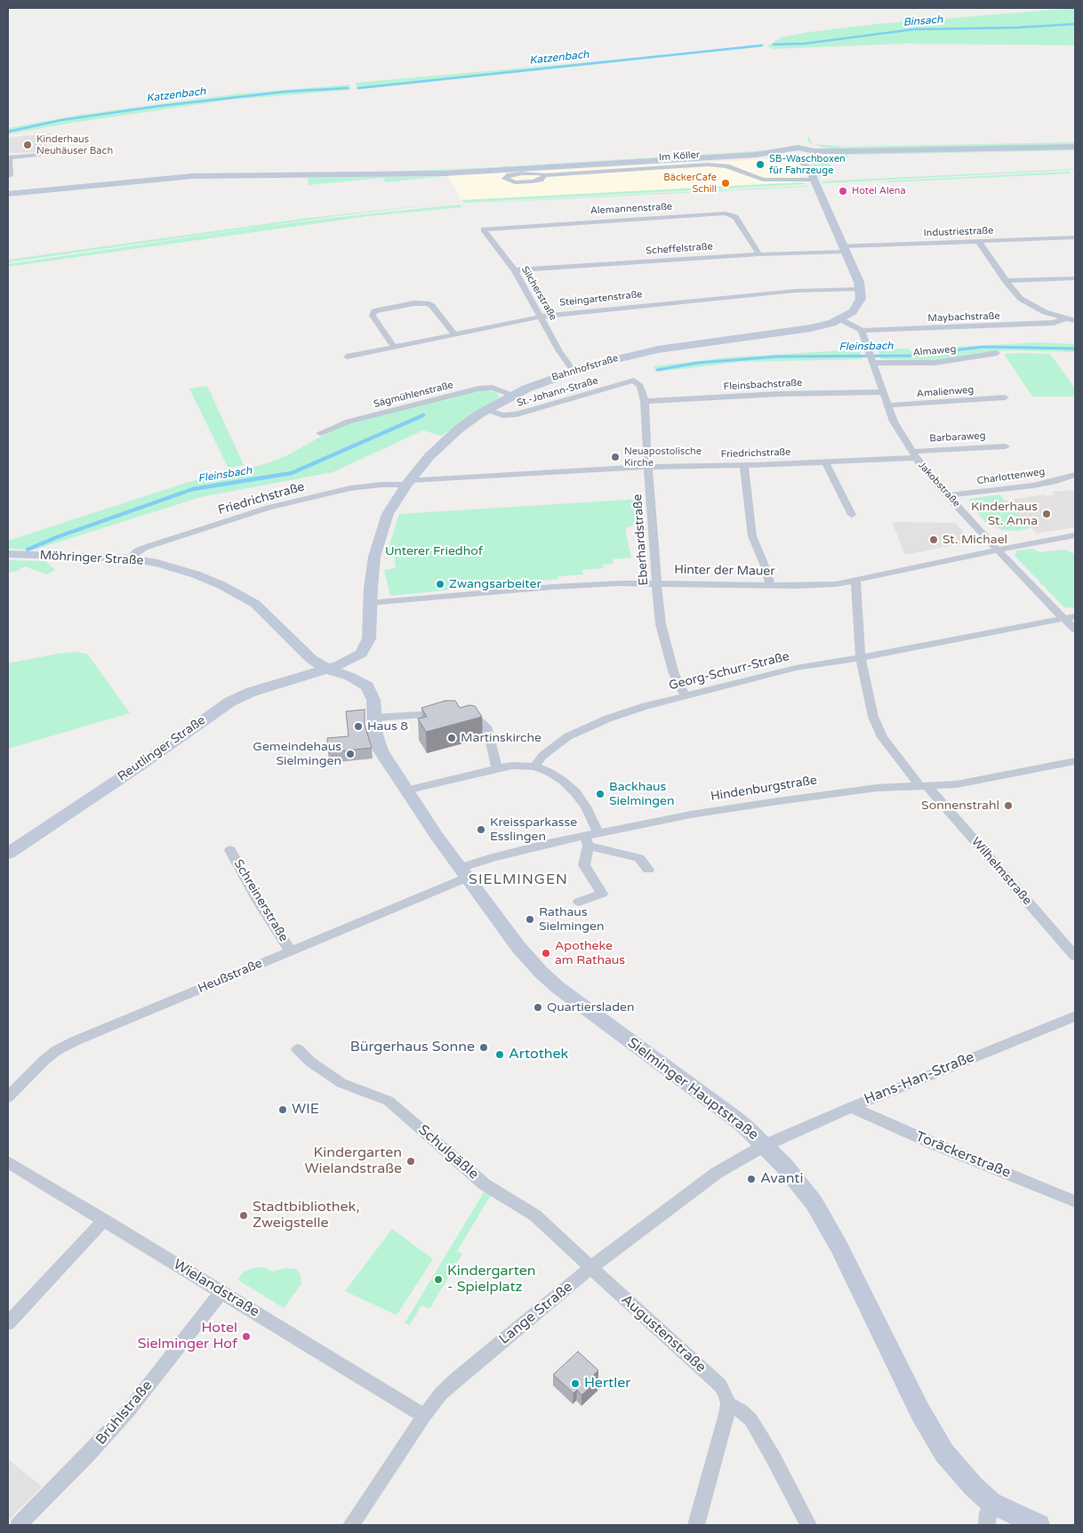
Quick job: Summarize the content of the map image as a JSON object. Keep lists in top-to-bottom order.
{
  "streets": {
    "main road": [
      "Bahnhofstraße",
      "Möhringer Straße",
      "Reutlinger Straße",
      "Sielminger Hauptstraße"
    ],
    "street": [
      "Im Köller",
      "Alemannenstraße",
      "Industriestraße",
      "Scheffelstraße",
      "Silcherstraße",
      "Steingartenstraße",
      "Maybachstraße",
      "Almaweg",
      "Fleinsbachstraße",
      "St.-Johann-Straße",
      "Amalienweg",
      "Sägmühlenstraße",
      "Barbaraweg",
      "Friedrichstraße",
      "Charlottenweg",
      "Jakobstraße",
      "Eberhardstraße",
      "Hinter der Mauer",
      "Georg-Schurr-Straße",
      "Hindenburgstraße",
      "Wilhelmstraße",
      "Schreinerstraße",
      "Heußstraße",
      "Hans-Han-Straße",
      "Schulgäßle",
      "Toräckerstraße",
      "Wielandstraße",
      "Lange Straße",
      "Augustenstraße",
      "Brühlstraße"
    ]
  },
  "crossings": [
    ["Alemannenstraße", "Scheffelstraße"],
    ["Alemannenstraße", "Silcherstraße"],
    ["Industriestraße", "Scheffelstraße"],
    ["Scheffelstraße", "Silcherstraße"],
    ["Silcherstraße", "Steingartenstraße"],
    ["Silcherstraße", "Bahnhofstraße"],
    ["Steingartenstraße", "Bahnhofstraße"],
    ["Maybachstraße", "Jakobstraße"],
    ["Almaweg", "Jakobstraße"],
    ["Bahnhofstraße", "St.-Johann-Straße"],
    ["Bahnhofstraße", "Sägmühlenstraße"],
    ["Bahnhofstraße", "Friedrichstraße"],
    ["Bahnhofstraße", "Möhringer Straße"],
    ["Bahnhofstraße", "Hinter der Mauer"],
    ["Bahnhofstraße", "Reutlinger Straße"],
    ["Fleinsbachstraße", "Jakobstraße"],
    ["Fleinsbachstraße", "Eberhardstraße"],
    ["St.-Johann-Straße", "Eberhardstraße"],
    ["Amalienweg", "Jakobstraße"],
    ["Barbaraweg", "Friedrichstraße"],
    ["Barbaraweg", "Jakobstraße"],
    ["Friedrichstraße", "Jakobstraße"],
    ["Friedrichstraße", "Eberhardstraße"],
    ["Friedrichstraße", "Möhringer Straße"],
    ["Charlottenweg", "Jakobstraße"],
    ["Jakobstraße", "Hinter der Mauer"],
    ["Jakobstraße", "Georg-Schurr-Straße"],
    ["Eberhardstraße", "Hinter der Mauer"],
    ["Eberhardstraße", "Georg-Schurr-Straße"],
    ["Möhringer Straße", "Reutlinger Straße"],
    ["Möhringer Straße", "Sielminger Hauptstraße"],
    ["Hinter der Mauer", "Wilhelmstraße"],
    ["Georg-Schurr-Straße", "Wilhelmstraße"],
    ["Hindenburgstraße", "Wilhelmstraße"],
    ["Hindenburgstraße", "Heußstraße"],
    ["Hindenburgstraße", "Sielminger Hauptstraße"],
    ["Schreinerstraße", "Heußstraße"],
    ["Heußstraße", "Sielminger Hauptstraße"],
    ["Hans-Han-Straße", "Sielminger Hauptstraße"],
    ["Hans-Han-Straße", "Toräckerstraße"],
    ["Hans-Han-Straße", "Lange Straße"],
    ["Sielminger Hauptstraße", "Lange Straße"],
    ["Schulgäßle", "Lange Straße"],
    ["Schulgäßle", "Augustenstraße"],
    ["Wielandstraße", "Lange Straße"],
    ["Wielandstraße", "Brühlstraße"],
    ["Lange Straße", "Augustenstraße"]
  ],
  "districts": ["SIELMINGEN"],
  "water": ["Binsach", "Katzenbach", "Fleinsbach"],
  "parks": ["Unterer Friedhof"],
  "places": [
    "Kinderhaus Neuhäuser Bach",
    "SB-Waschboxen für Fahrzeuge",
    "BäckerCafe Schill",
    "Hotel Alena",
    "Neuapostolische Kirche",
    "Kinderhaus St. Anna",
    "St. Michael",
    "Zwangsarbeiter",
    "Haus 8",
    "Martinskirche",
    "Gemeindehaus Sielmingen",
    "Backhaus Sielmingen",
    "Sonnenstrahl",
    "Kreissparkasse Esslingen",
    "Rathaus Sielmingen",
    "Apotheke am Rathaus",
    "Quartiersladen",
    "Bürgerhaus Sonne",
    "Artothek",
    "WIE",
    "Kindergarten Wielandstraße",
    "Avanti",
    "Stadtbibliothek, Zweigstelle",
    "Kindergarten - Spielplatz",
    "Hotel Sielminger Hof",
    "Hertler"
  ]
}
